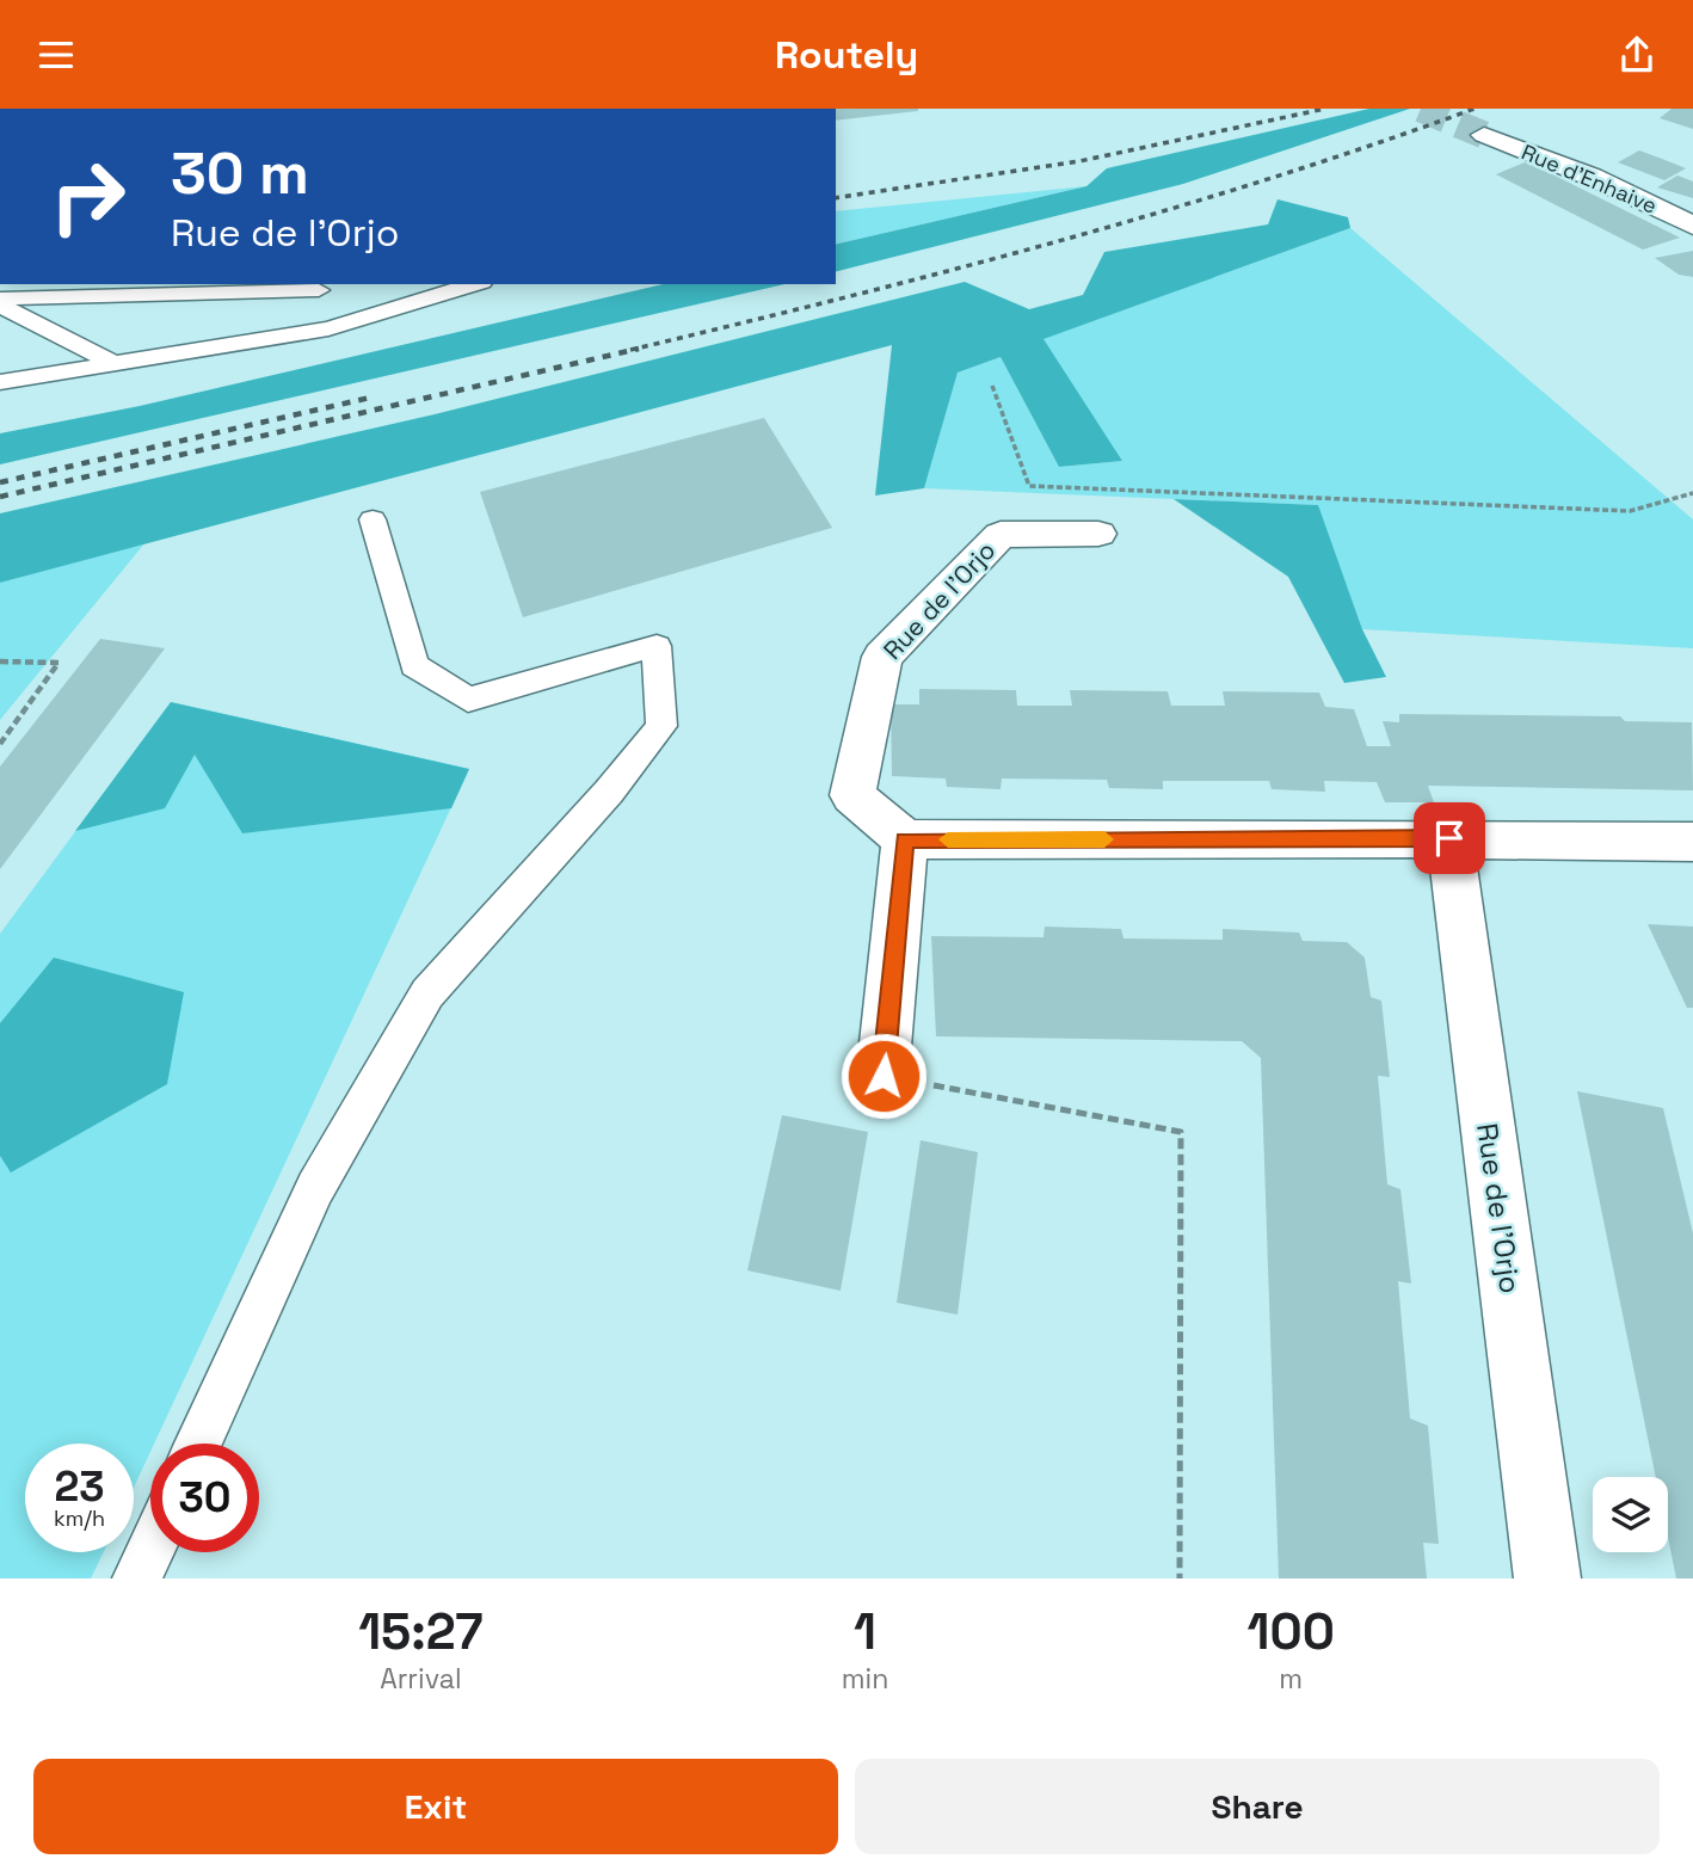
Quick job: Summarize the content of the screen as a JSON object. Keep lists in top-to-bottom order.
{
  "streets": {
    "street": ["Rue d'Enhaive", "Rue de l'Orjo"]
  },
  "page": {
    "header": "Routely",
    "turn": ["30 m", "Rue de l'Orjo"],
    "speed": "23 km/h",
    "limit": "30",
    "eta": [
      "15:27",
      "Arrival",
      "1",
      "min",
      "100",
      "m"
    ],
    "buttons": ["Exit", "Share"]
  }
}
